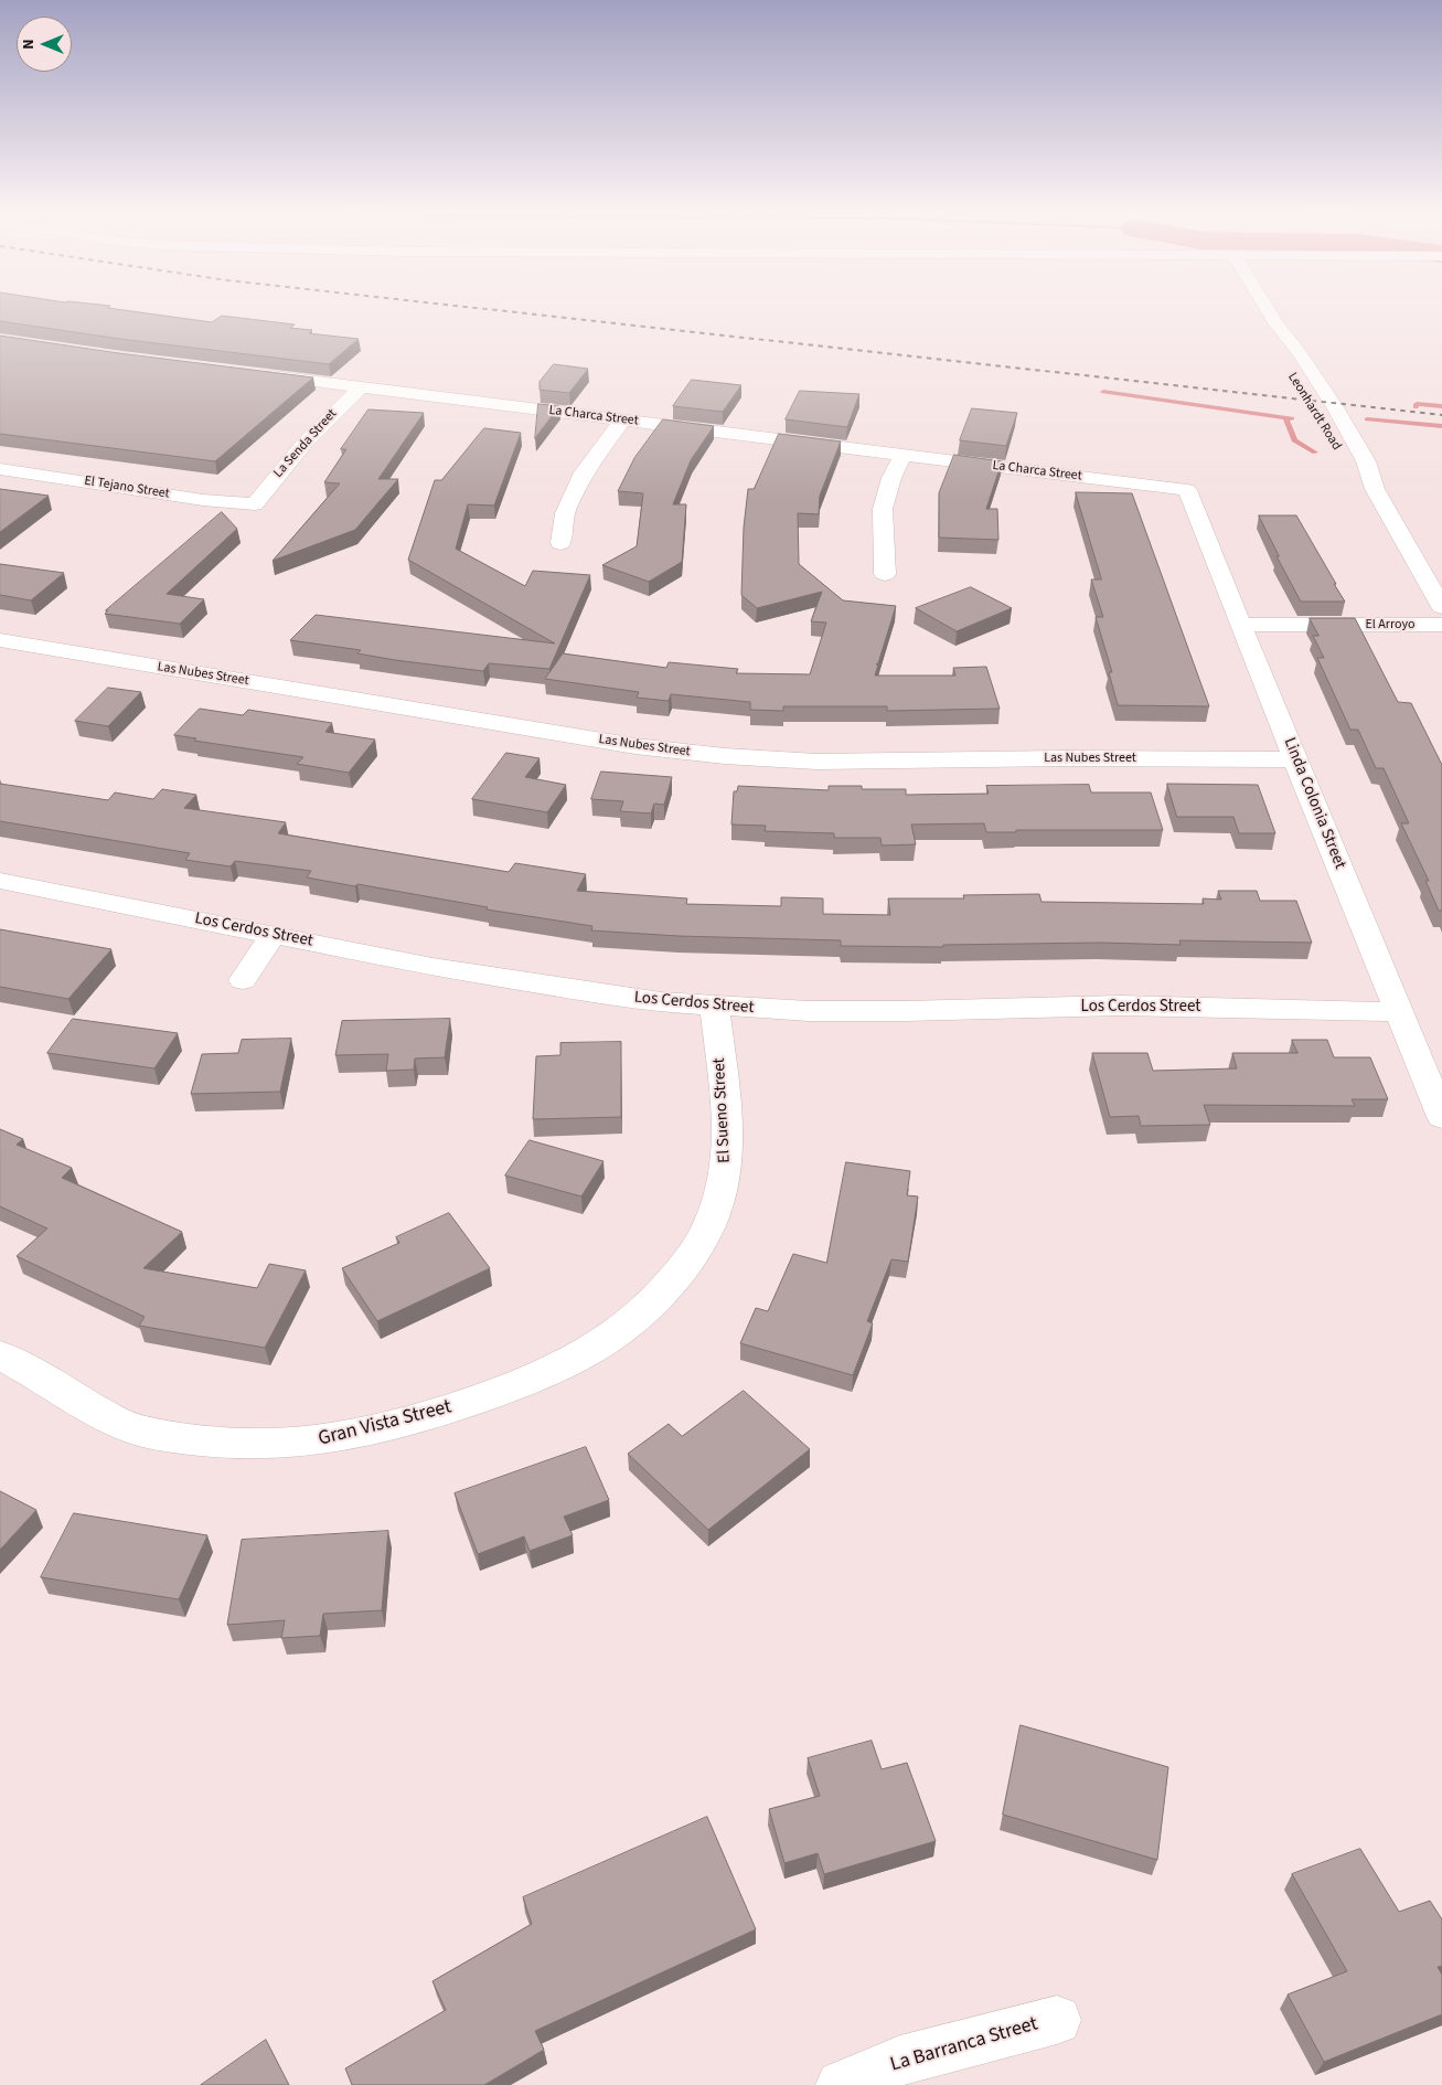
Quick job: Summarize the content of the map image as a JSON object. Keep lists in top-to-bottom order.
{
  "streets": {
    "street": [
      "Leonhardt Road",
      "La Charca Street",
      "La Senda Street",
      "El Tejano Street",
      "El Arroyo",
      "Las Nubes Street",
      "Linda Colonia Street",
      "Los Cerdos Street",
      "El Sueno Street",
      "Gran Vista Street",
      "La Barranca Street"
    ]
  },
  "crossings": [
    ["La Charca Street", "La Senda Street"],
    ["La Charca Street", "Linda Colonia Street"],
    ["La Senda Street", "El Tejano Street"],
    ["El Arroyo", "Linda Colonia Street"],
    ["Las Nubes Street", "Linda Colonia Street"],
    ["Linda Colonia Street", "Los Cerdos Street"],
    ["Los Cerdos Street", "El Sueno Street"],
    ["El Sueno Street", "Gran Vista Street"]
  ],
  "north": "left"
}
